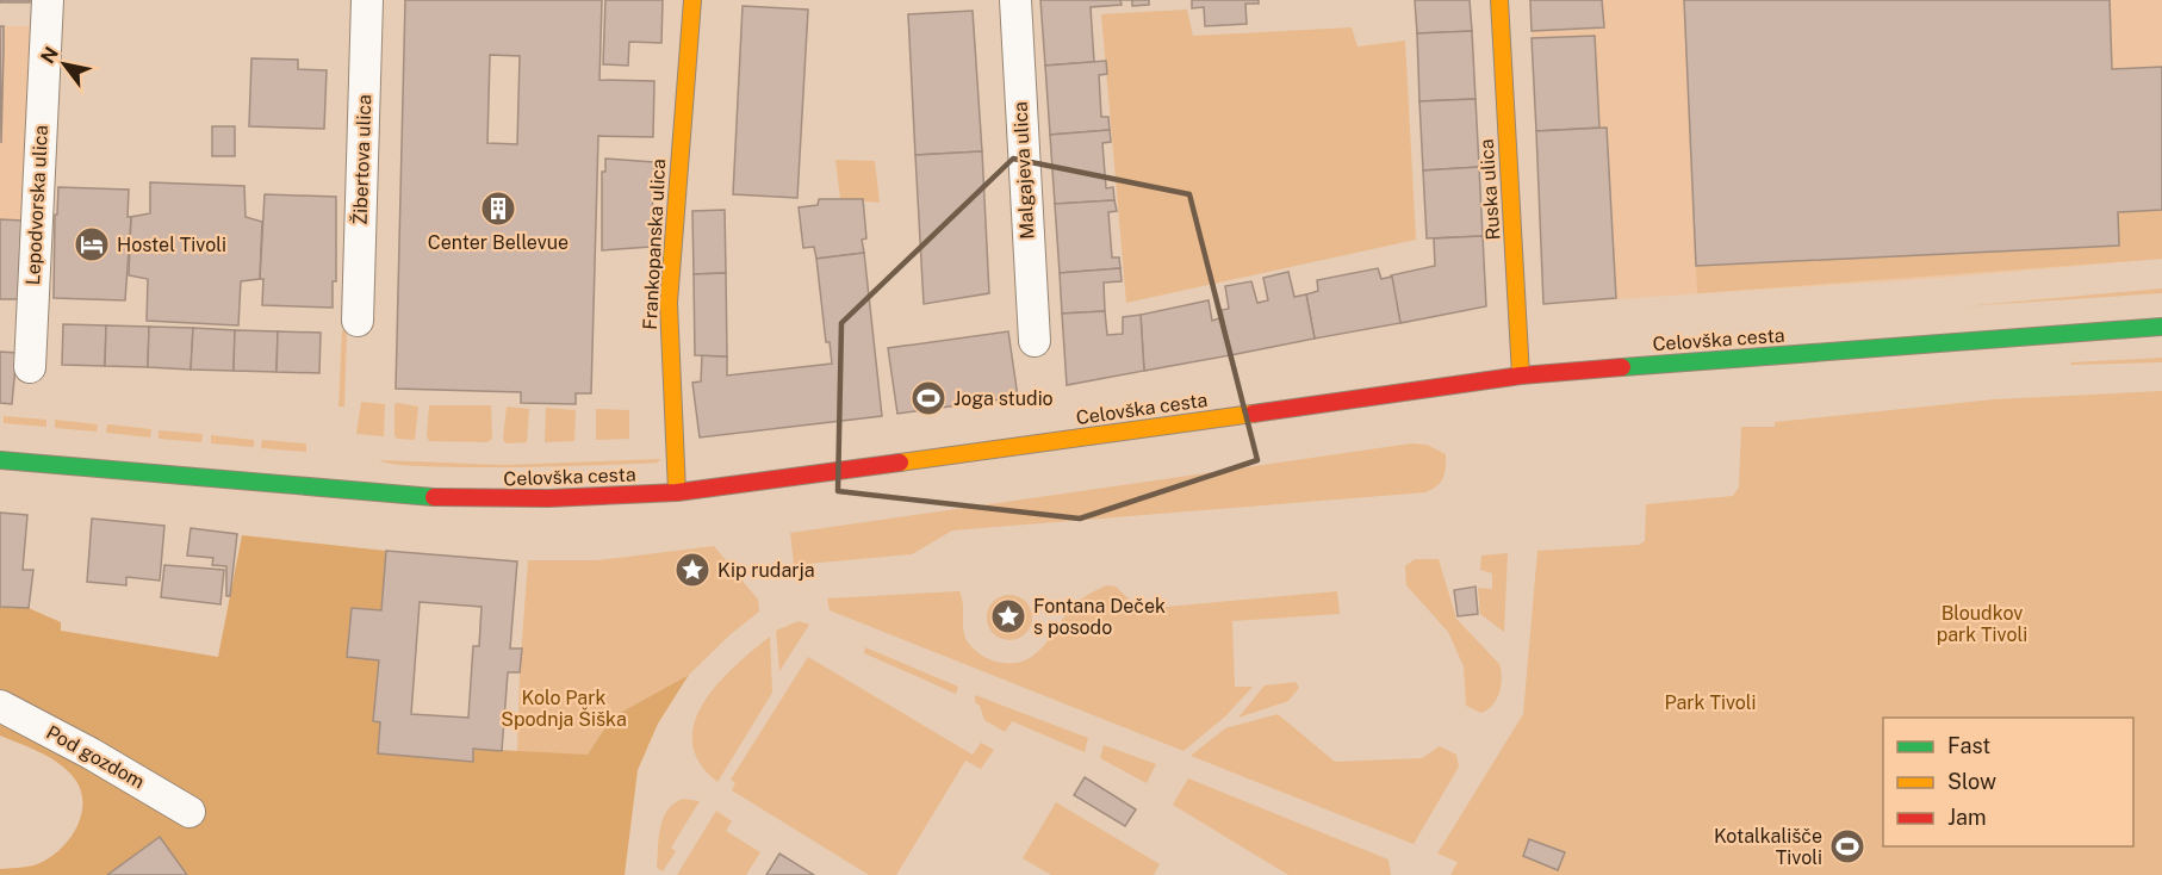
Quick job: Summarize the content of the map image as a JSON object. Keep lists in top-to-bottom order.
{
  "streets": {
    "main road": ["Ruska ulica", "Frankopanska ulica", "Celovška cesta"],
    "street": [
      "Žibertova ulica",
      "Malgajeva ulica",
      "Lepodvorska ulica",
      "Pod gozdom"
    ]
  },
  "crossings": [
    ["Ruska ulica", "Celovška cesta"],
    ["Frankopanska ulica", "Celovška cesta"]
  ],
  "parks": ["Bloudkov park Tivoli", "Kolo Park Spodnja Šiška", "Park Tivoli"],
  "places": {
    "building": ["Center Bellevue"],
    "hotel": ["Hostel Tivoli"],
    "sports": ["Joga studio", "Kotalkališče Tivoli"],
    "place": ["Kip rudarja", "Fontana Deček s posodo"]
  },
  "legend": ["Fast", "Slow", "Jam"],
  "north": "top left"
}
